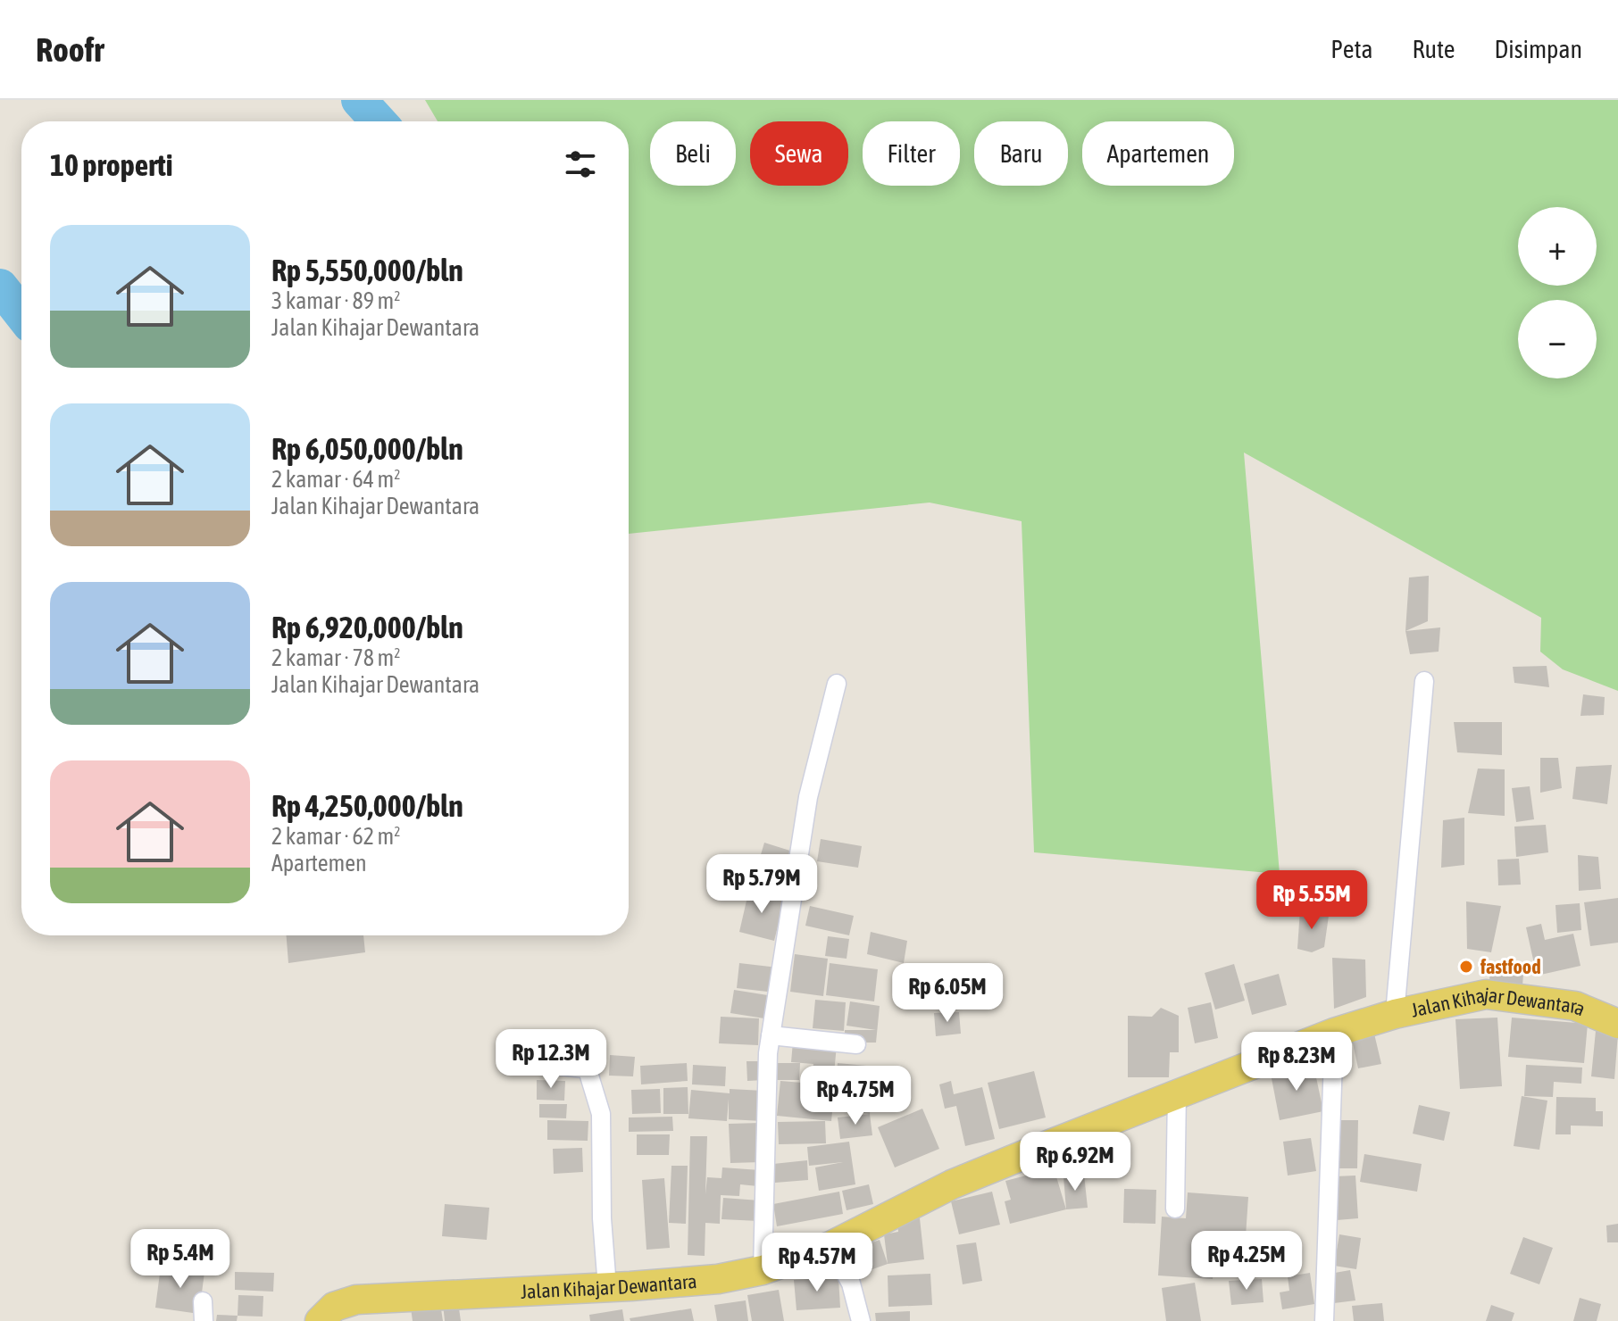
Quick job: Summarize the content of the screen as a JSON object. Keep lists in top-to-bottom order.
{
  "streets": {
    "main road": ["Jalan Kihajar Dewantara"]
  },
  "places": ["fastfood"],
  "page": {
    "header": "Roofr",
    "nav": ["Peta", "Rute", "Disimpan"],
    "chip": [
      "Beli",
      "Sewa",
      "Filter",
      "Baru",
      "Apartemen"
    ],
    "heading": "10 properti",
    "map_buttons": ["+", "−"],
    "list": [
      {
        "name": "Rp 5,550,000/bln",
        "note": "3 kamar · 89 m² · Jalan Kihajar Dewantara"
      },
      {
        "name": "Rp 6,050,000/bln",
        "note": "2 kamar · 64 m² · Jalan Kihajar Dewantara"
      },
      {
        "name": "Rp 6,920,000/bln",
        "note": "2 kamar · 78 m² · Jalan Kihajar Dewantara"
      },
      {
        "name": "Rp 4,250,000/bln",
        "note": "2 kamar · 62 m² · Apartemen"
      }
    ],
    "price": [
      "Rp 5.79M",
      "Rp 5.55M",
      "Rp 6.05M",
      "Rp 12.3M",
      "Rp 8.23M",
      "Rp 4.75M",
      "Rp 6.92M",
      "Rp 5.4M",
      "Rp 4.25M",
      "Rp 4.57M"
    ]
  }
}
